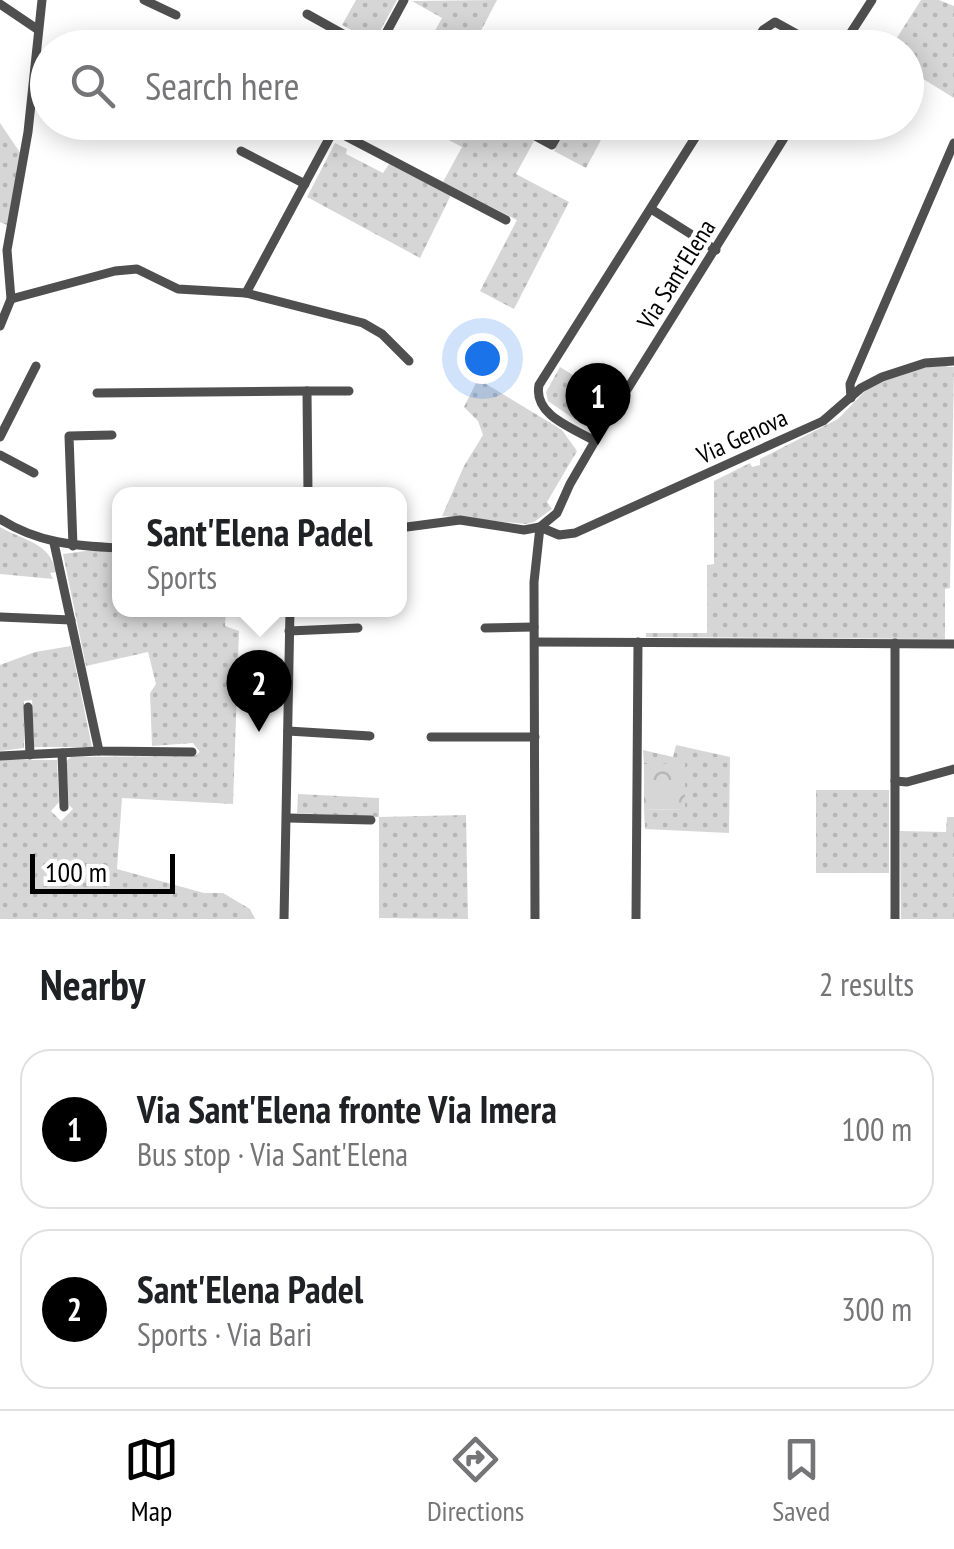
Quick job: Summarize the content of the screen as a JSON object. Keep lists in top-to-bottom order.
{
  "streets": {
    "street": ["Via Sant'Elena", "Via Genova"]
  },
  "crossings": [
    ["Via Sant'Elena", "Via Genova"]
  ],
  "scale_bar": "100 m",
  "page": {
    "search": "Search here",
    "pins": ["1", "2"],
    "popup": ["Sant'Elena Padel", "Sports"],
    "scale": "100 m",
    "heading": ["Nearby", "2 results"],
    "list": [
      {
        "mark": "1",
        "name": "Via Sant'Elena fronte Via Imera",
        "note": "Bus stop · Via Sant'Elena",
        "value": "100 m"
      },
      {
        "mark": "2",
        "name": "Sant'Elena Padel",
        "note": "Sports · Via Bari",
        "value": "300 m"
      }
    ],
    "nav": ["Map", "Directions", "Saved"]
  }
}
